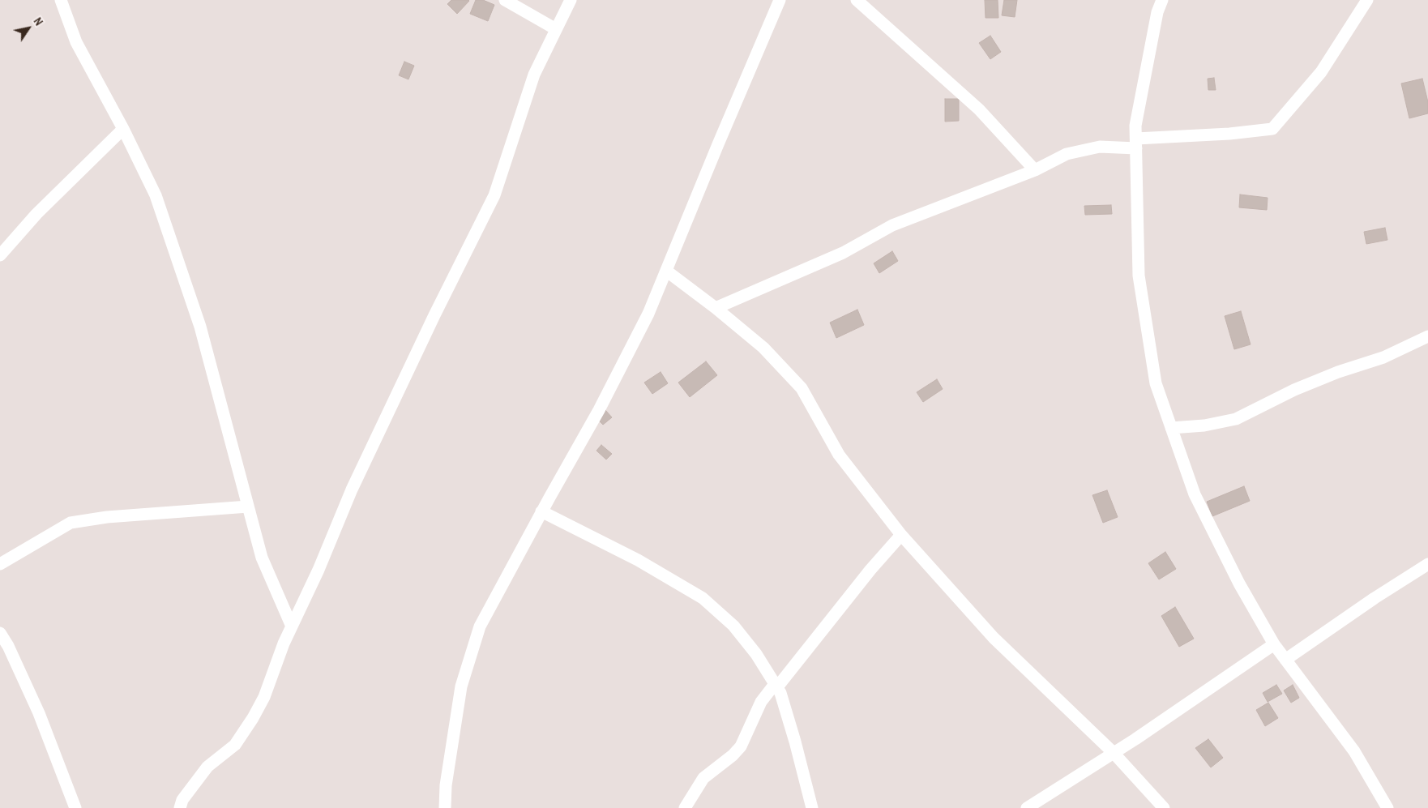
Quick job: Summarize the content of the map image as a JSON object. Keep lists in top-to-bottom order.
{
  "north": "top right"
}
